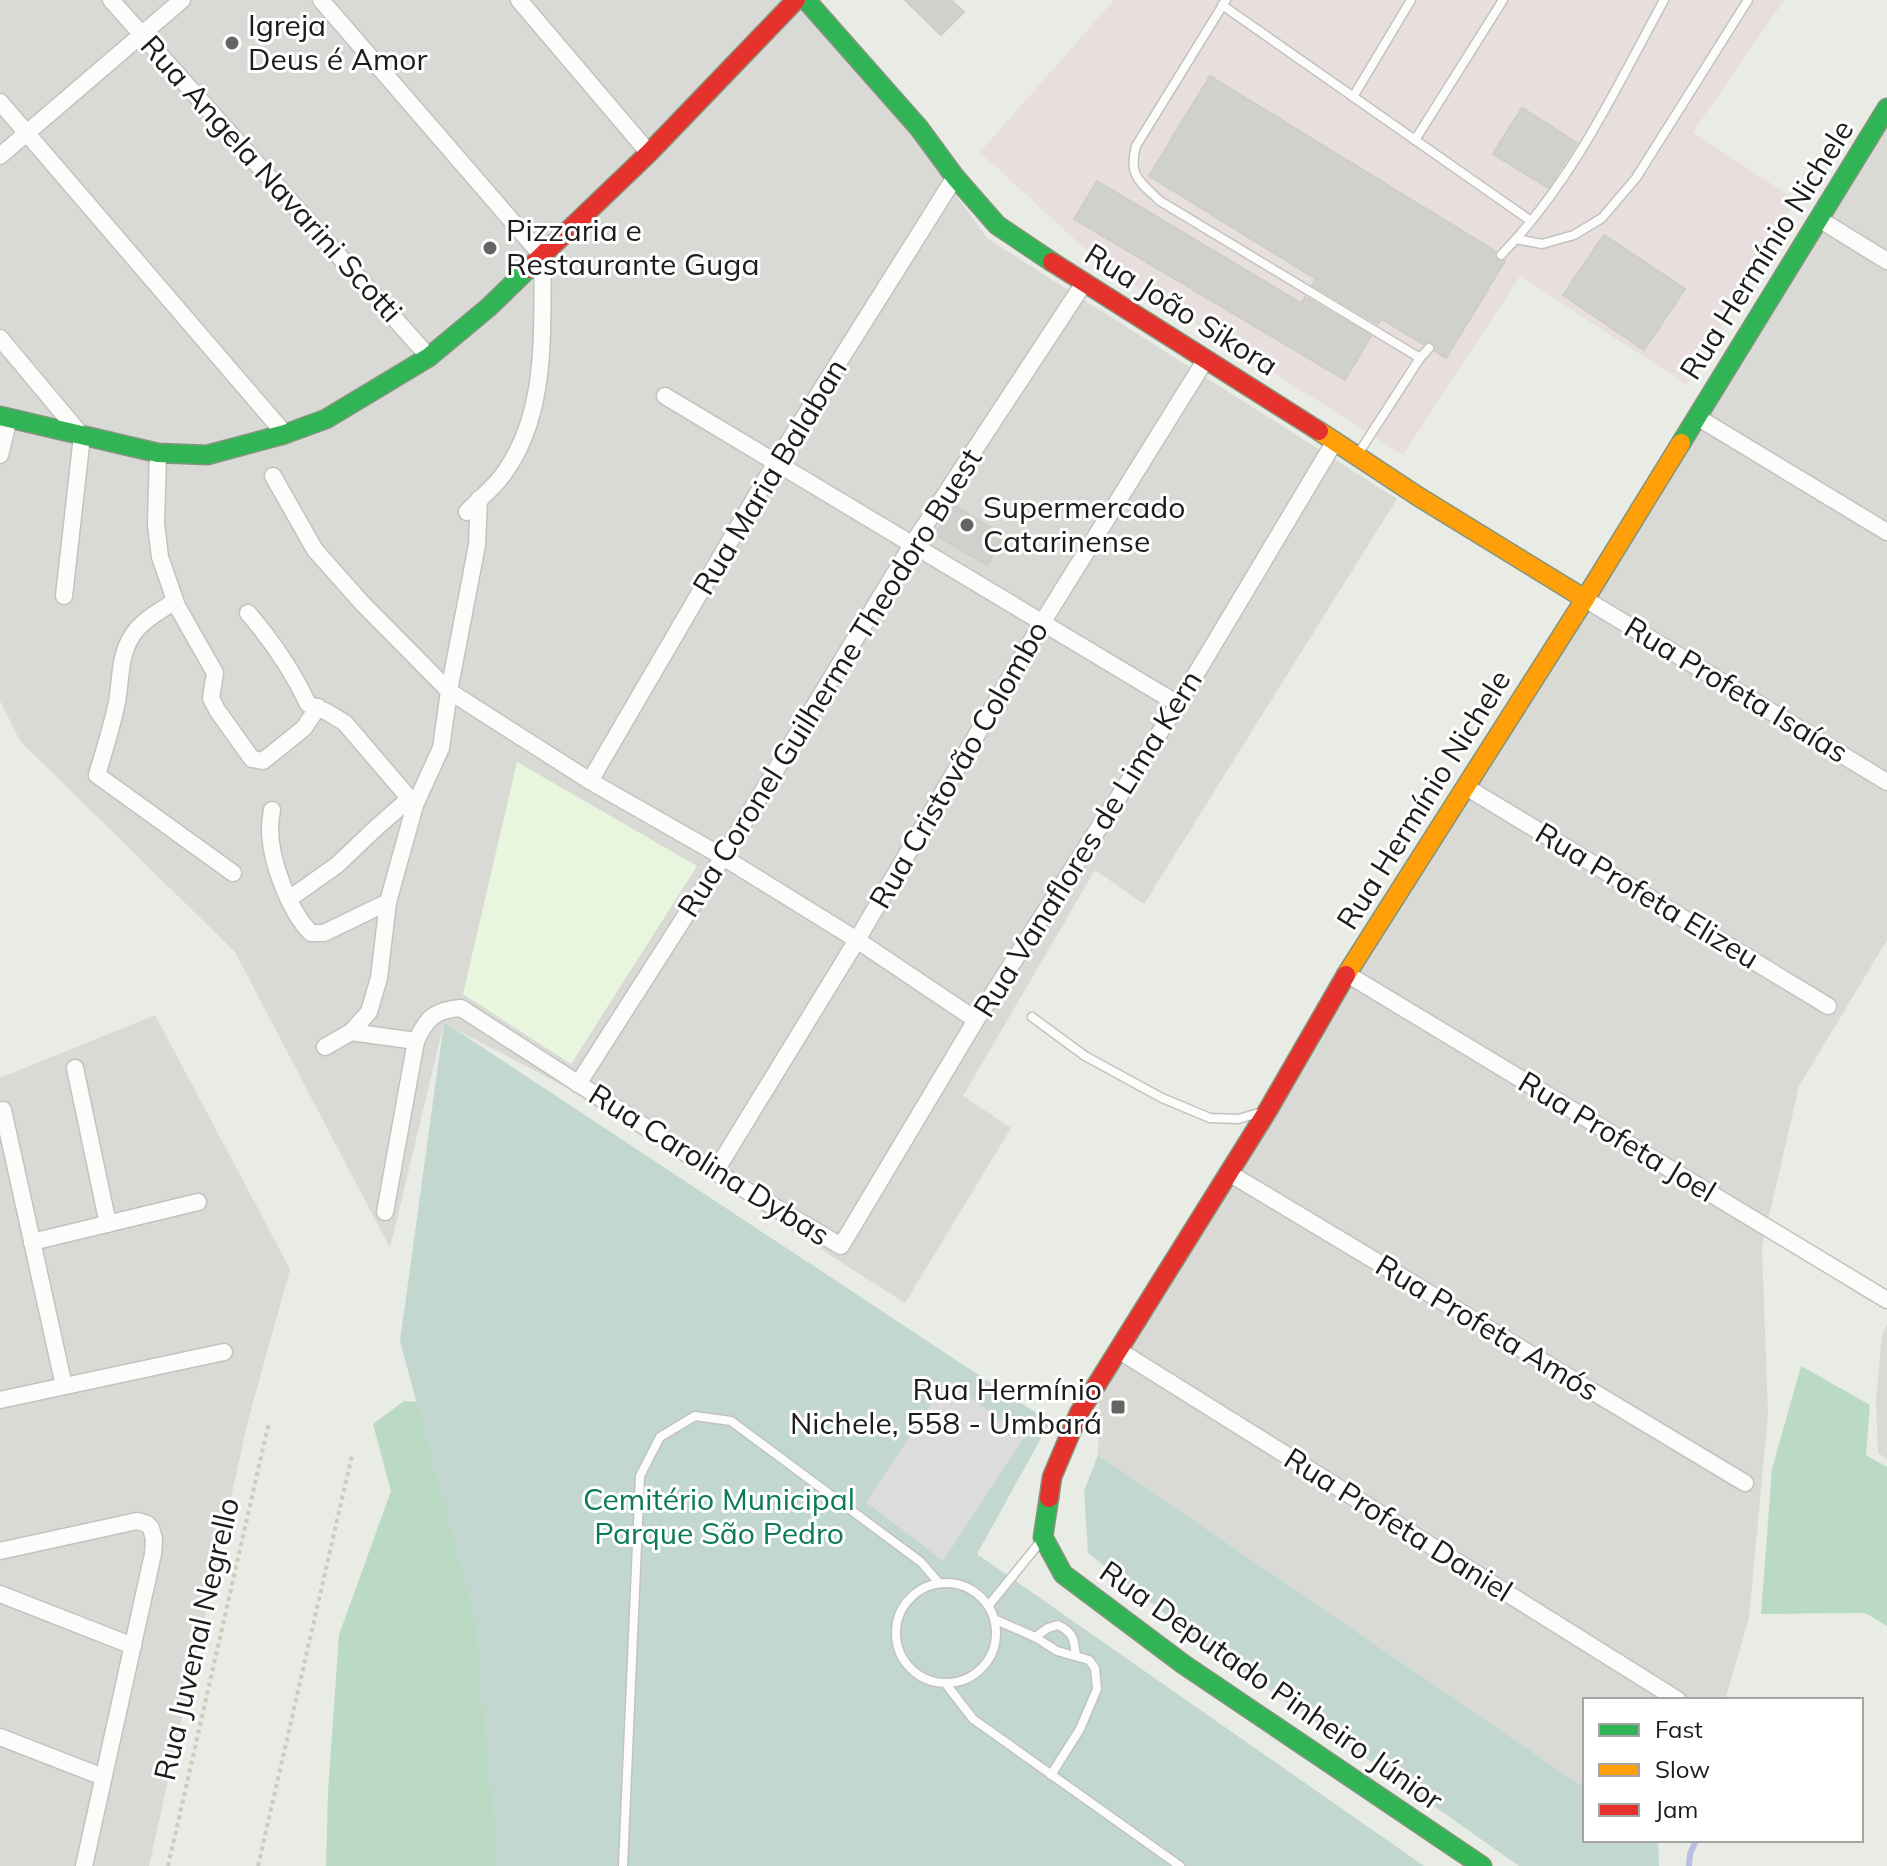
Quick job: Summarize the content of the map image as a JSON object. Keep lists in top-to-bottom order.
{
  "streets": {
    "street": [
      "Rua Angela Navarini Scotti",
      "Rua Hermínio Nichele",
      "Rua João Sikora",
      "Rua Maria Balaban",
      "Rua Coronel Guilherme Theodoro Buest",
      "Rua Profeta Isaías",
      "Rua Cristovão Colombo",
      "Rua Vanaflores de Lima Kern",
      "Rua Profeta Elizeu",
      "Rua Profeta Joel",
      "Rua Carolina Dybas",
      "Rua Profeta Amós",
      "Rua Profeta Daniel",
      "Rua Deputado Pinheiro Júnior"
    ],
    "path": ["Rua Juvenal Negrello"]
  },
  "crossings": [
    ["Rua Hermínio Nichele", "Rua João Sikora"],
    ["Rua Hermínio Nichele", "Rua Profeta Isaías"],
    ["Rua Hermínio Nichele", "Rua Profeta Elizeu"],
    ["Rua Hermínio Nichele", "Rua Profeta Joel"],
    ["Rua Hermínio Nichele", "Rua Profeta Amós"],
    ["Rua Hermínio Nichele", "Rua Profeta Daniel"],
    ["Rua Hermínio Nichele", "Rua Deputado Pinheiro Júnior"],
    ["Rua João Sikora", "Rua Maria Balaban"],
    ["Rua João Sikora", "Rua Coronel Guilherme Theodoro Buest"],
    ["Rua João Sikora", "Rua Profeta Isaías"],
    ["Rua João Sikora", "Rua Cristovão Colombo"],
    ["Rua João Sikora", "Rua Vanaflores de Lima Kern"],
    ["Rua Coronel Guilherme Theodoro Buest", "Rua Carolina Dybas"],
    ["Rua Cristovão Colombo", "Rua Carolina Dybas"],
    ["Rua Vanaflores de Lima Kern", "Rua Carolina Dybas"]
  ],
  "parks": ["Cemitério Municipal Parque São Pedro"],
  "places": {
    "other": ["Igreja Deus é Amor", "Pizzaria e Restaurante Guga", "Supermercado Catarinense"],
    "transit": ["Rua Hermínio Nichele, 558 - Umbará"]
  },
  "legend": ["Fast", "Slow", "Jam"]
}
